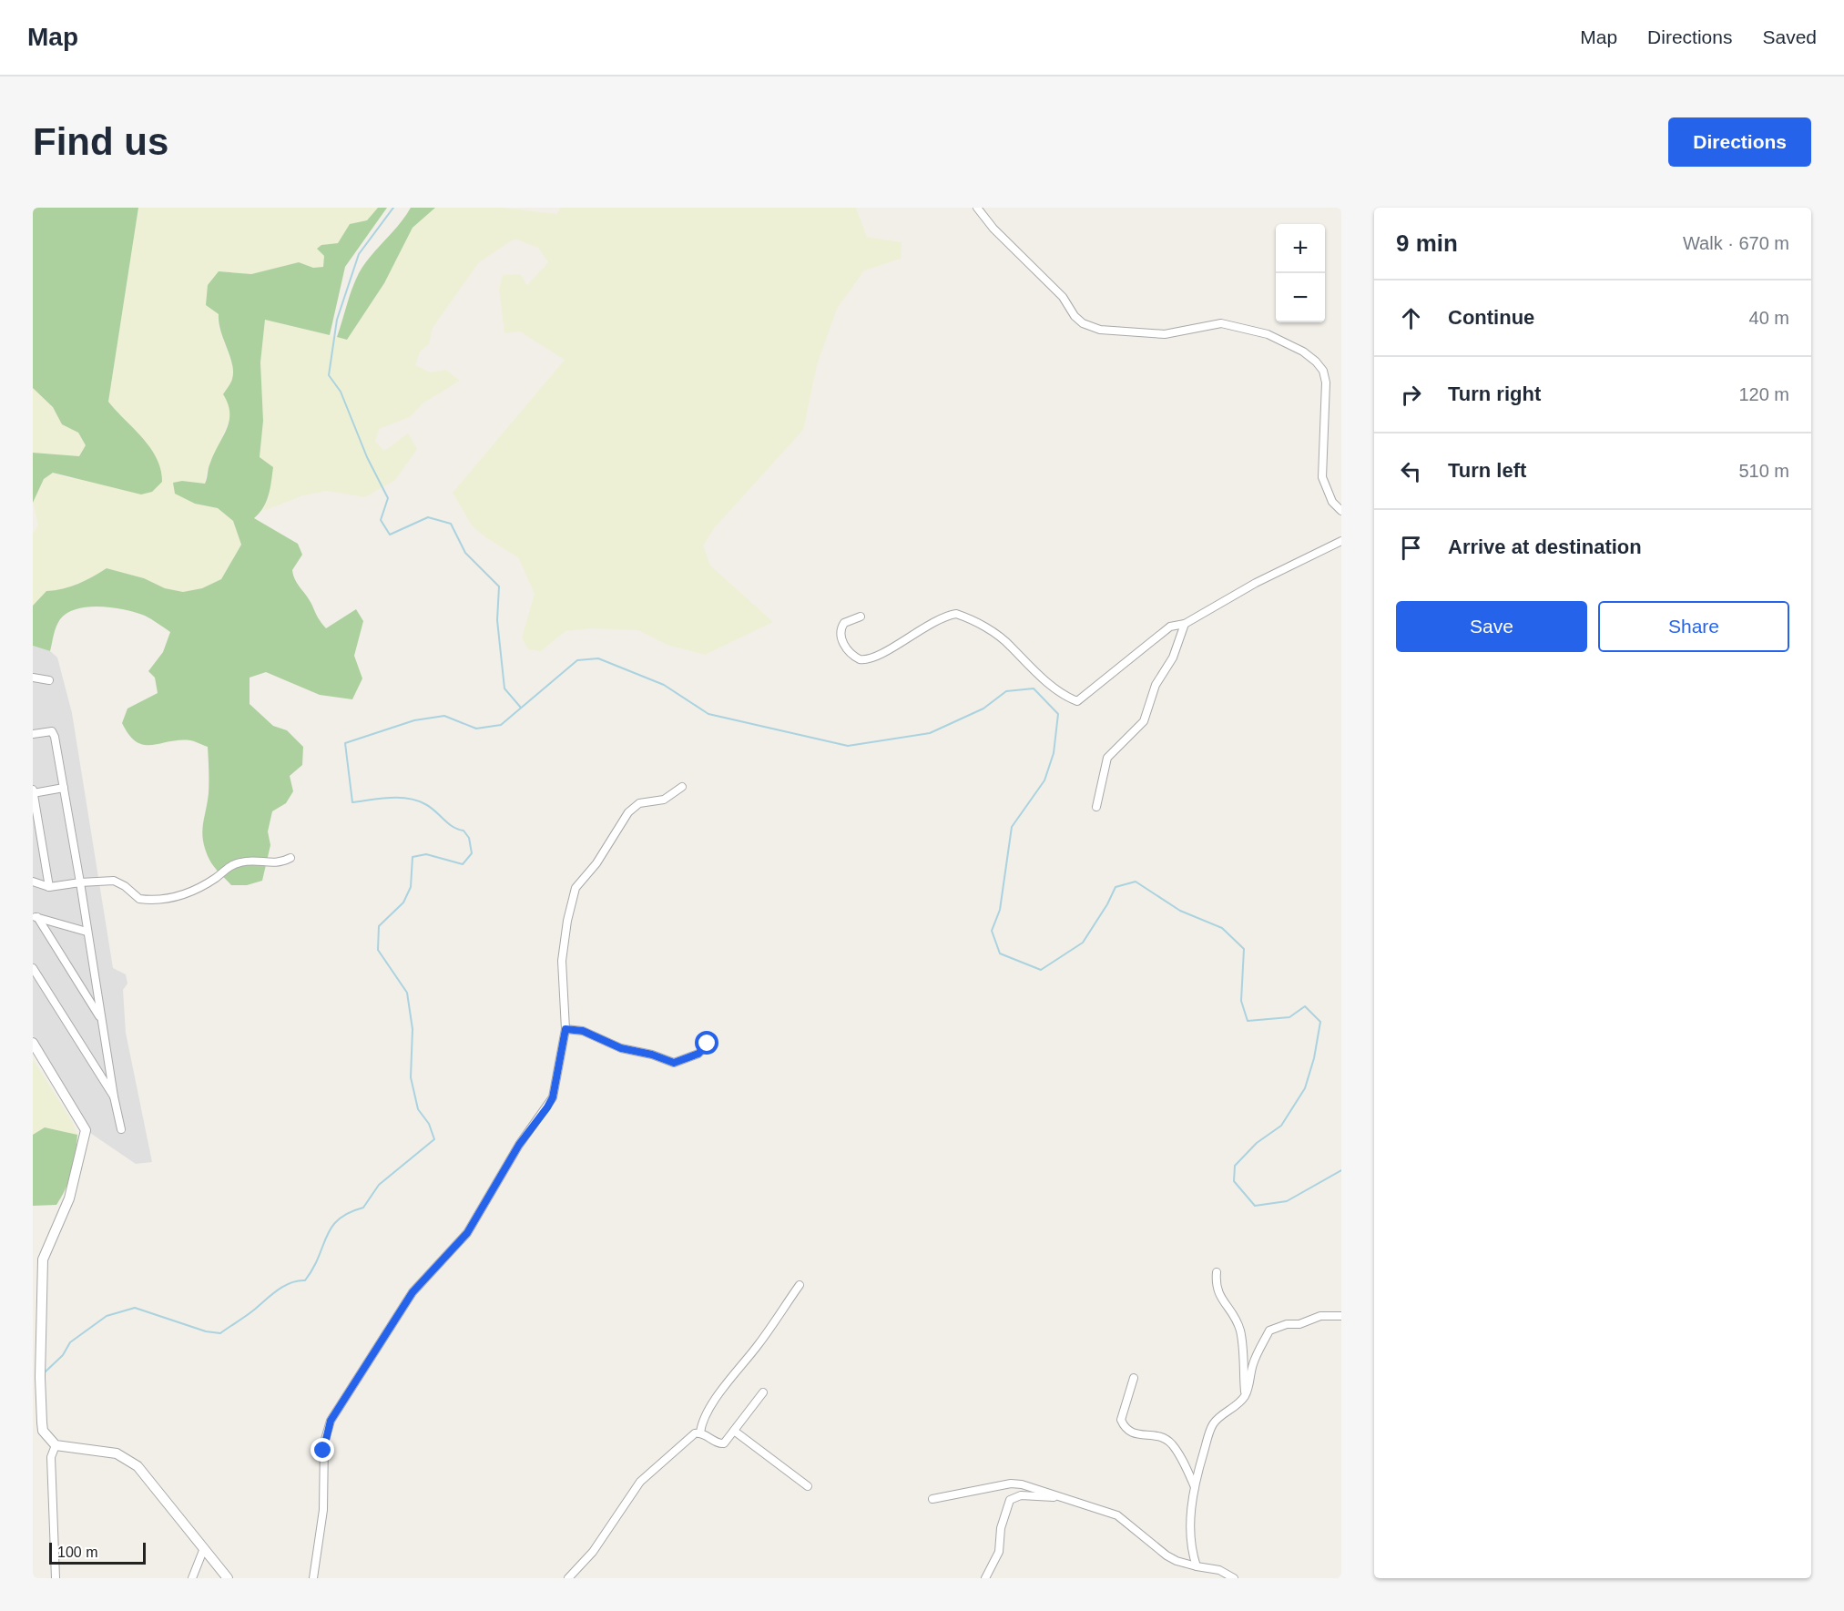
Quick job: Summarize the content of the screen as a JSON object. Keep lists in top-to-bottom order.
{
  "scale_bar": "100 m",
  "page": {
    "header": "Map",
    "nav": ["Map", "Directions", "Saved"],
    "buttons": [
      "Directions",
      ["Save", "Share"]
    ],
    "title": "Find us",
    "heading": ["9 min", "Walk · 670 m"],
    "map_buttons": ["+", "−"],
    "list": [
      ["Continue", "40 m"],
      ["Turn right", "120 m"],
      ["Turn left", "510 m"],
      "Arrive at destination"
    ],
    "scale": "100 m"
  }
}
